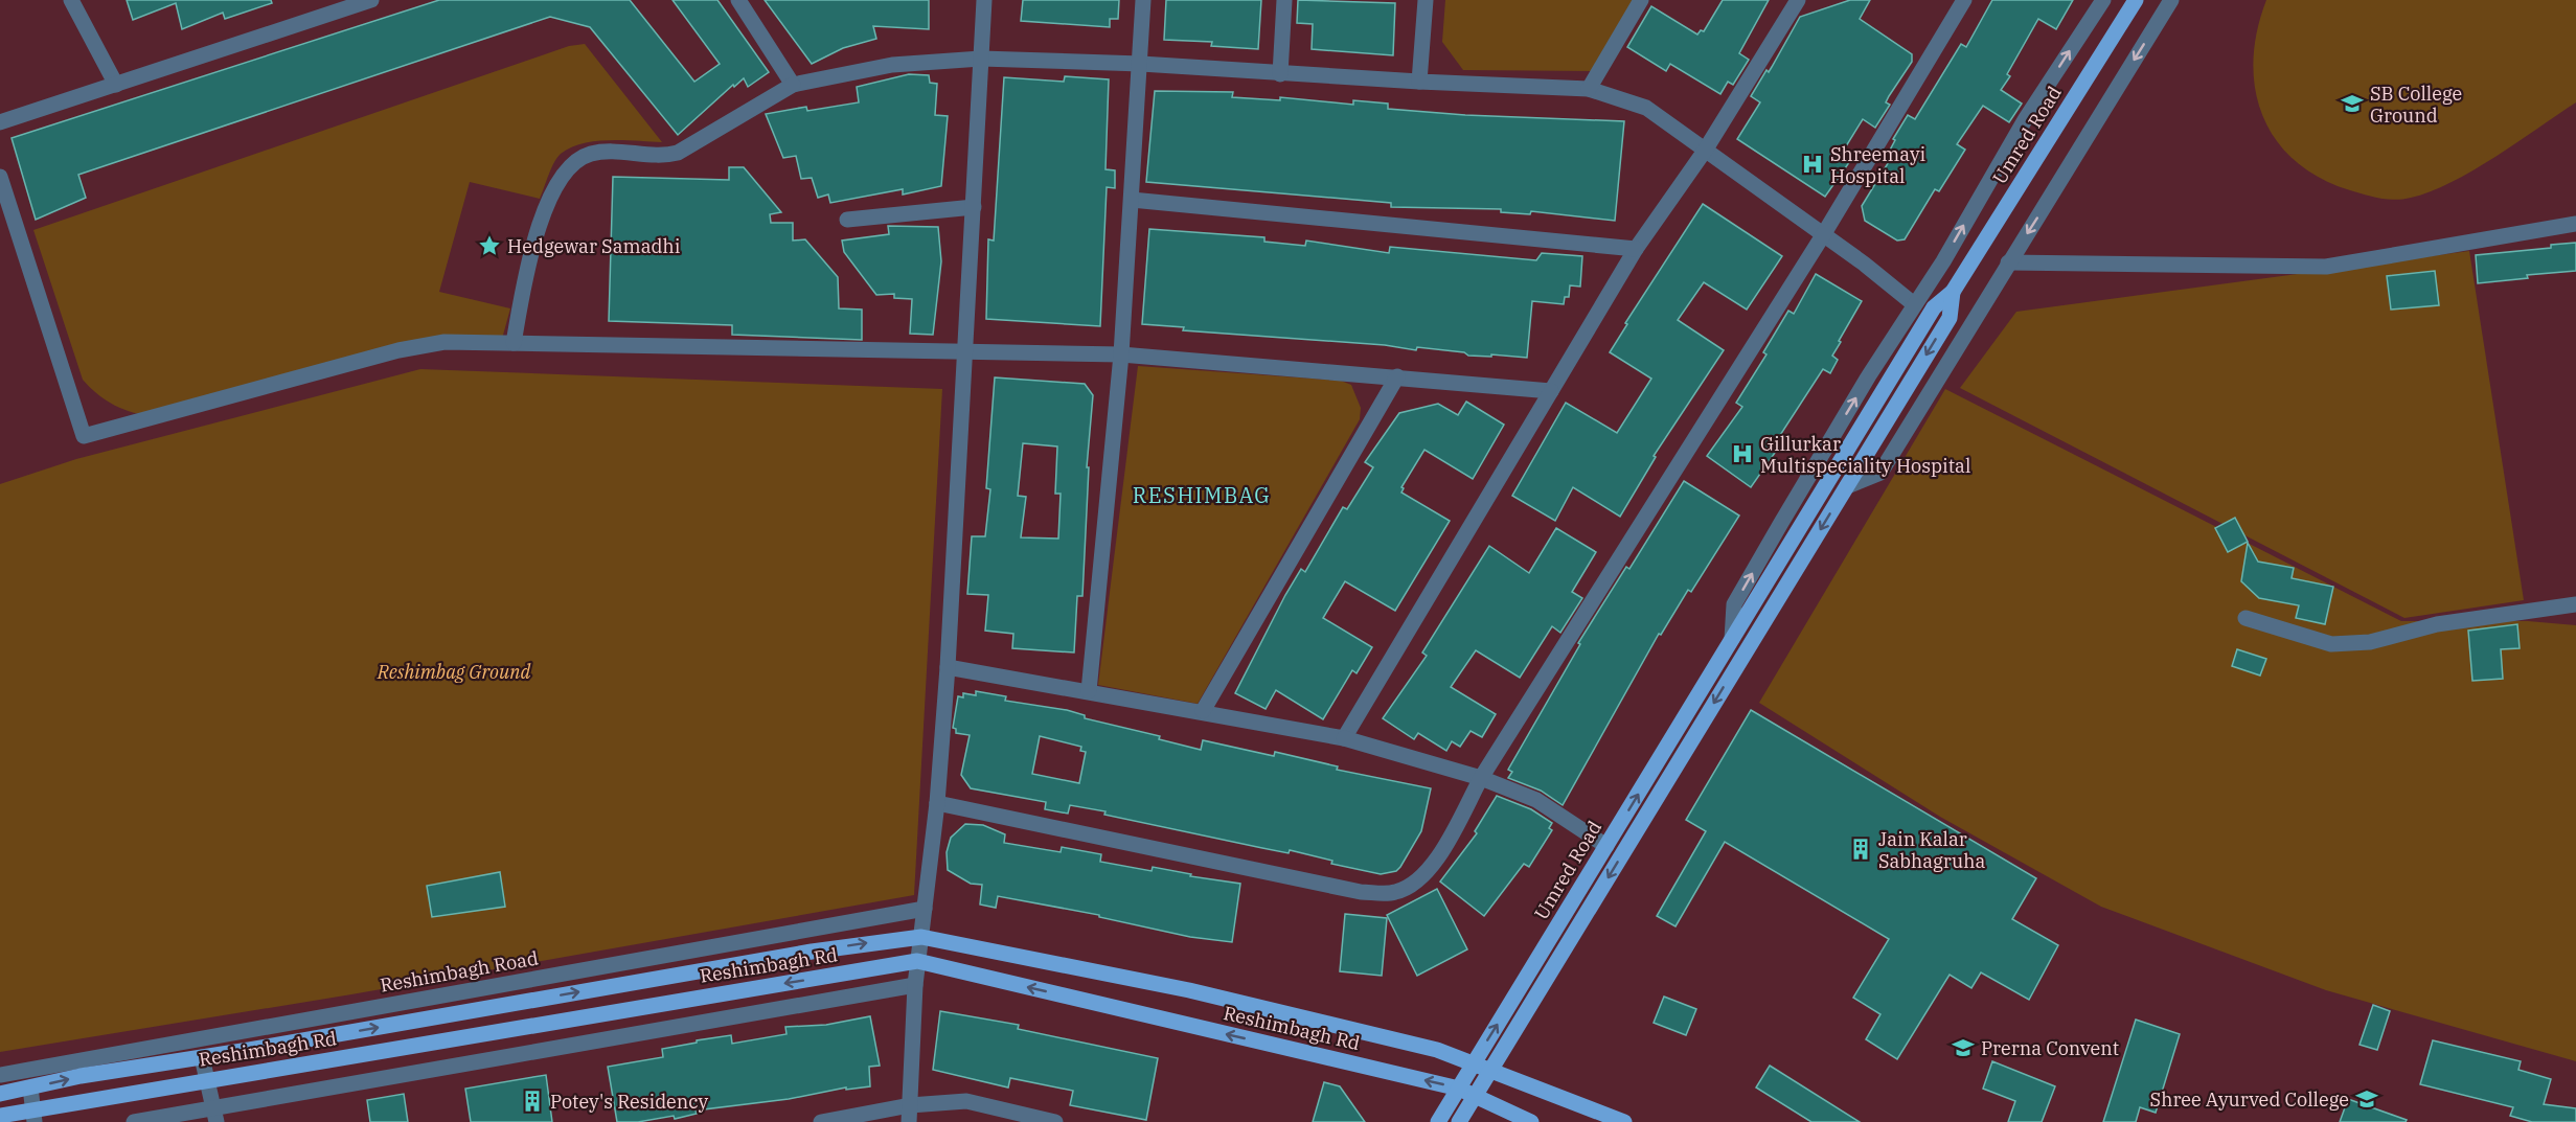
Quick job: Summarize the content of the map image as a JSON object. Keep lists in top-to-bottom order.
{
  "streets": {
    "main road": ["Umred Road", "Reshimbagh Rd"],
    "street": ["Reshimbagh Road"]
  },
  "crossings": [
    ["Umred Road", "Reshimbagh Rd"]
  ],
  "districts": ["RESHIMBAG"],
  "parks": ["Reshimbag Ground"],
  "places": {
    "school or university": ["SB College Ground", "Prerna Convent", "Shree Ayurved College"],
    "hospital": ["Shreemayi Hospital", "Gillurkar Multispeciality Hospital"],
    "place": ["Hedgewar Samadhi"],
    "building": ["Jain Kalar Sabhagruha", "Potey's Residency"]
  }
}
